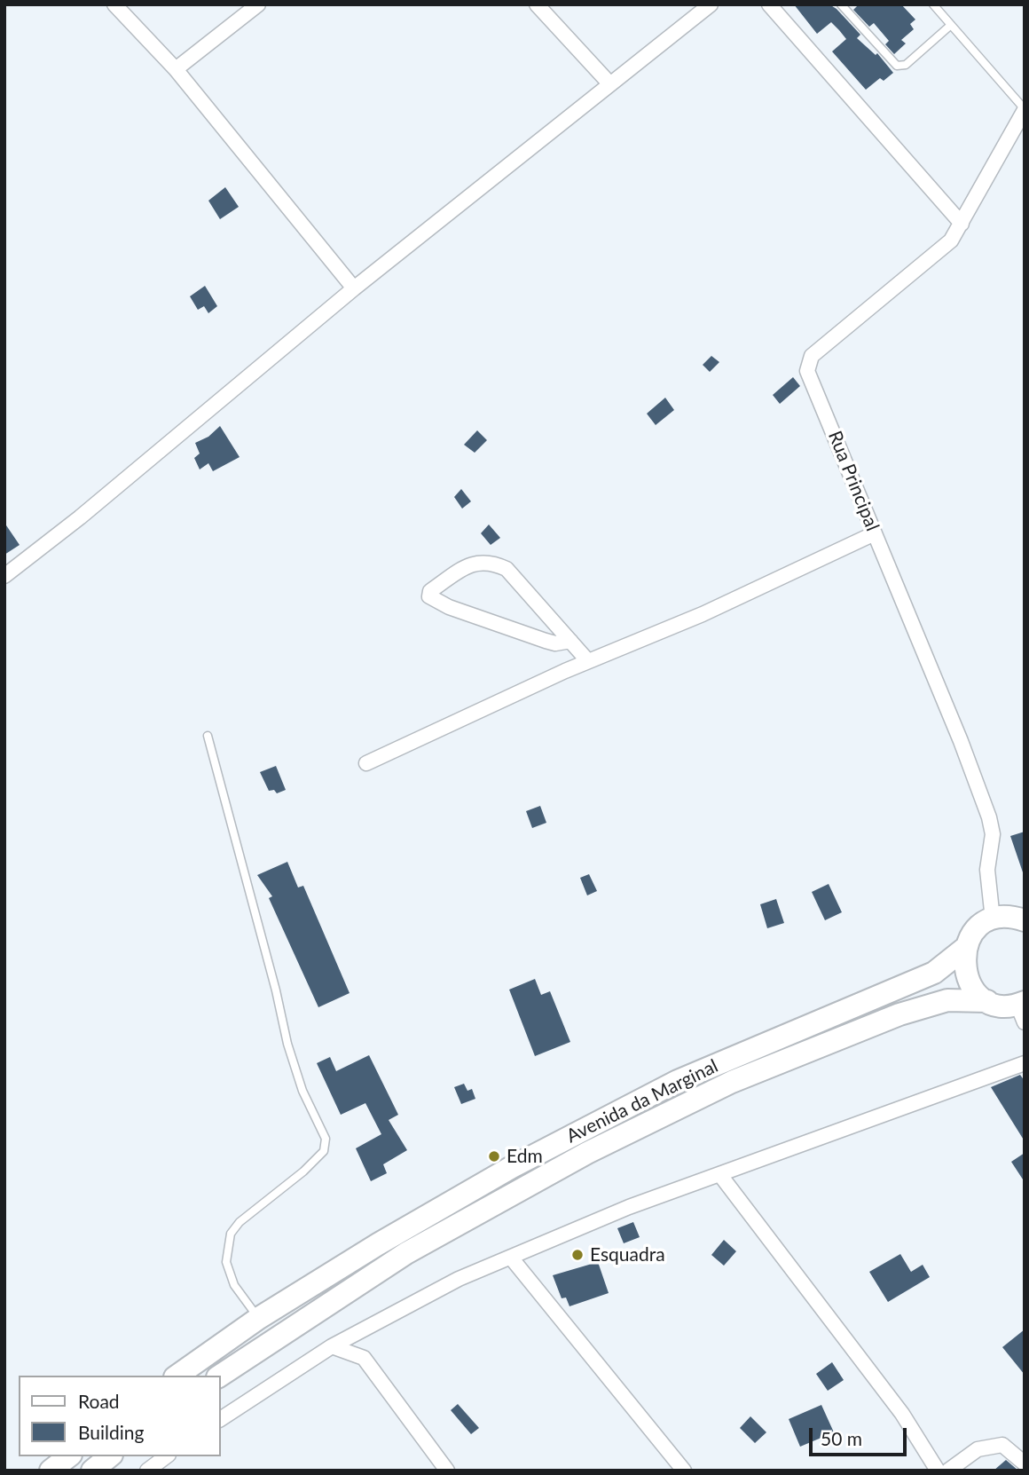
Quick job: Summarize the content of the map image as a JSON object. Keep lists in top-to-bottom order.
{
  "streets": {
    "main road": ["Avenida da Marginal"],
    "street": ["Rua Principal"]
  },
  "crossings": [
    ["Rua Principal", "Avenida da Marginal"]
  ],
  "places": ["Edm", "Esquadra"],
  "legend": ["Road", "Building"],
  "scale_bar": "50 m"
}
